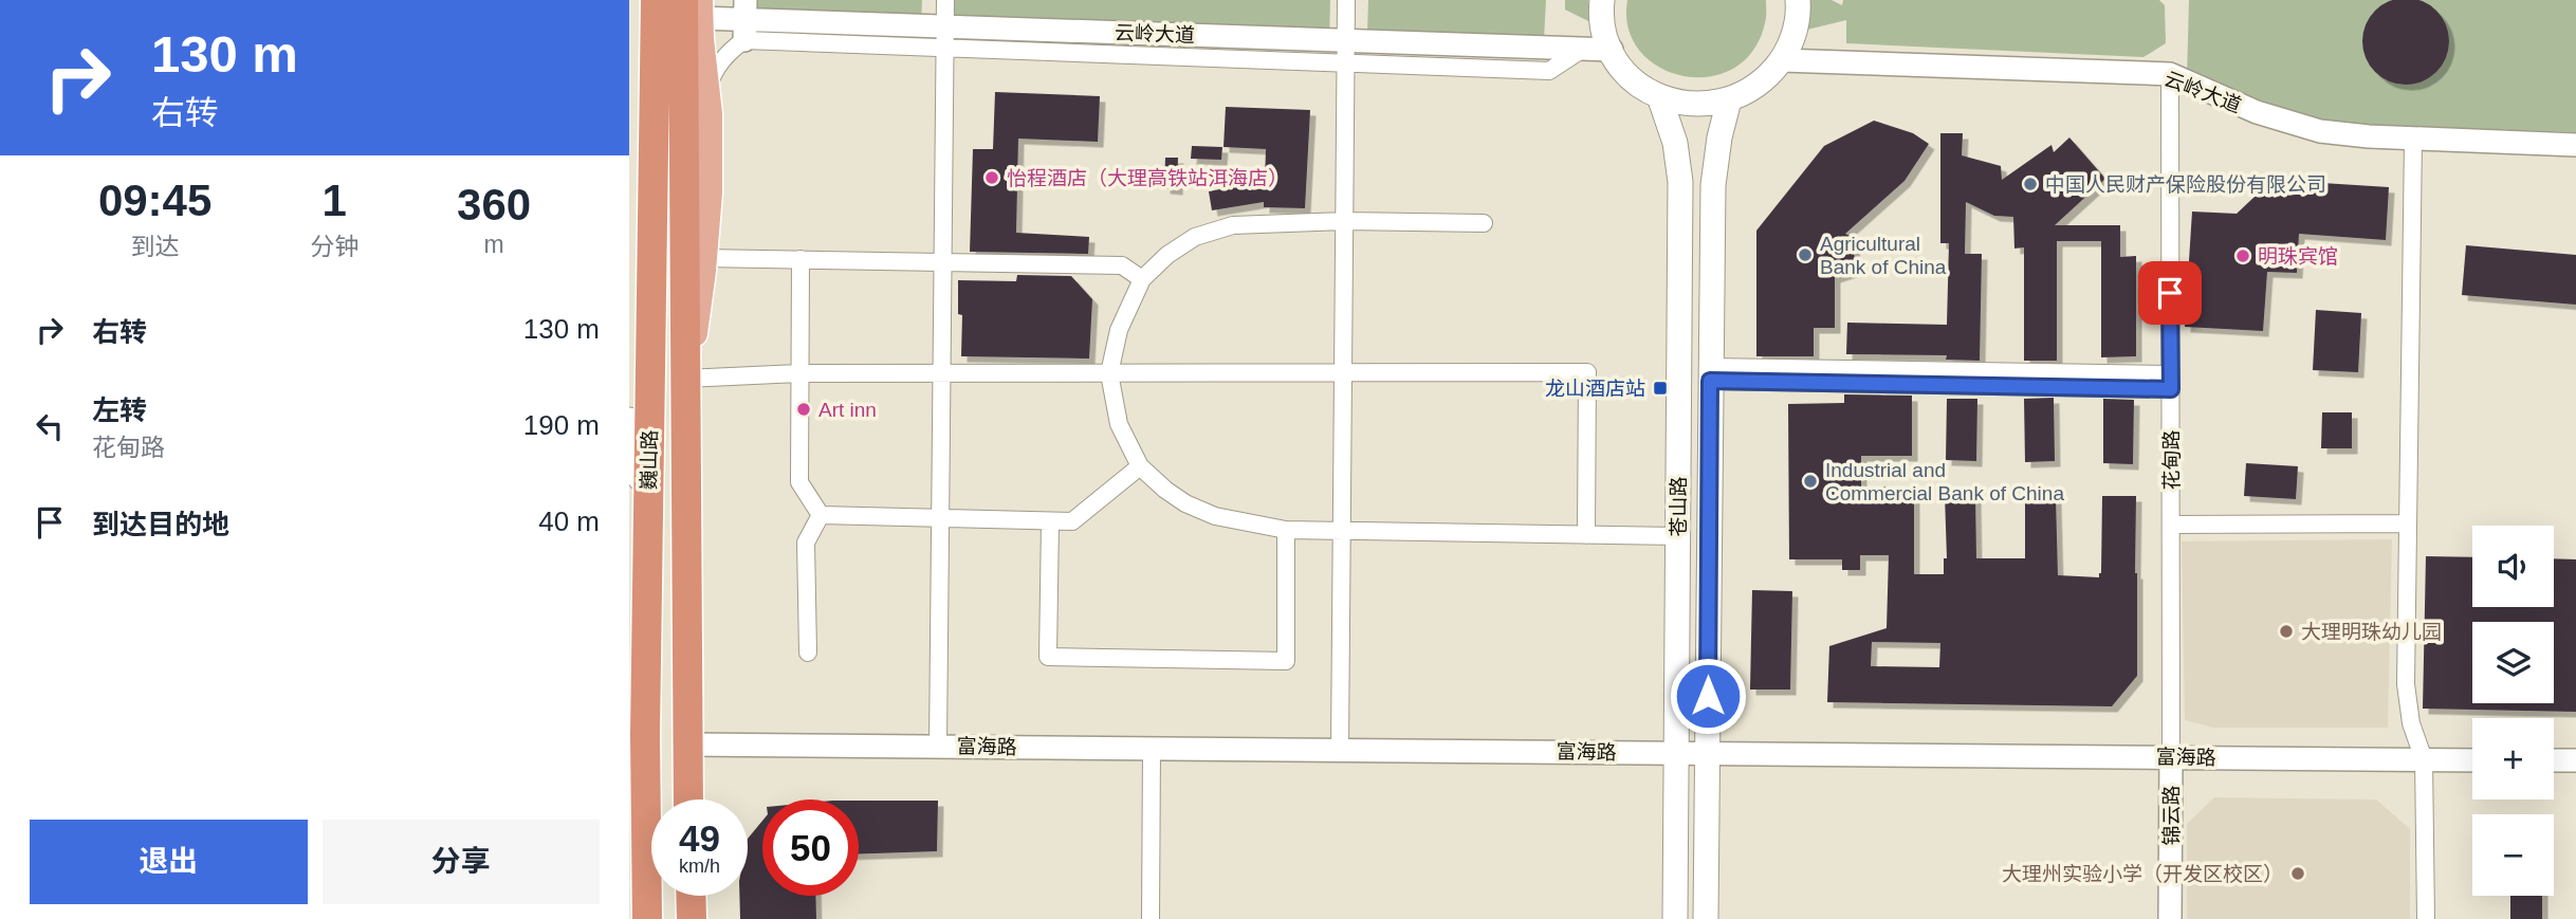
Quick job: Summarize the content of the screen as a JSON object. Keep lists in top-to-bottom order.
{
  "streets": {
    "highway": ["巍山路"],
    "main road": ["苍山路"],
    "street": [
      "云岭大道",
      "花甸路",
      "富海路",
      "锦云路"
    ]
  },
  "crossings": [
    ["云岭大道", "巍山路"],
    ["云岭大道", "花甸路"],
    ["巍山路", "富海路"],
    ["花甸路", "富海路"],
    ["花甸路", "锦云路"],
    ["苍山路", "富海路"],
    ["富海路", "锦云路"]
  ],
  "places": {
    "other": [
      "怡程酒店（大理高铁站洱海店）",
      "中国人民财产保险股份有限公司",
      "Agricultural Bank of China",
      "明珠宾馆",
      "Art inn",
      "Industrial and Commercial Bank of China",
      "大理明珠幼儿园",
      "大理州实验小学（开发区校区）"
    ],
    "transit": ["龙山酒店站"]
  },
  "page": {
    "turn": ["130 m", "右转"],
    "eta": [
      "09:45",
      "到达",
      "1",
      "分钟",
      "360",
      "m"
    ],
    "list": [
      {
        "name": "右转",
        "value": "130 m"
      },
      {
        "name": "左转",
        "note": "花甸路",
        "value": "190 m"
      },
      {
        "name": "到达目的地",
        "value": "40 m"
      }
    ],
    "map_buttons": ["+", "−"],
    "speed": "49 km/h",
    "limit": "50",
    "buttons": ["退出", "分享"]
  }
}
